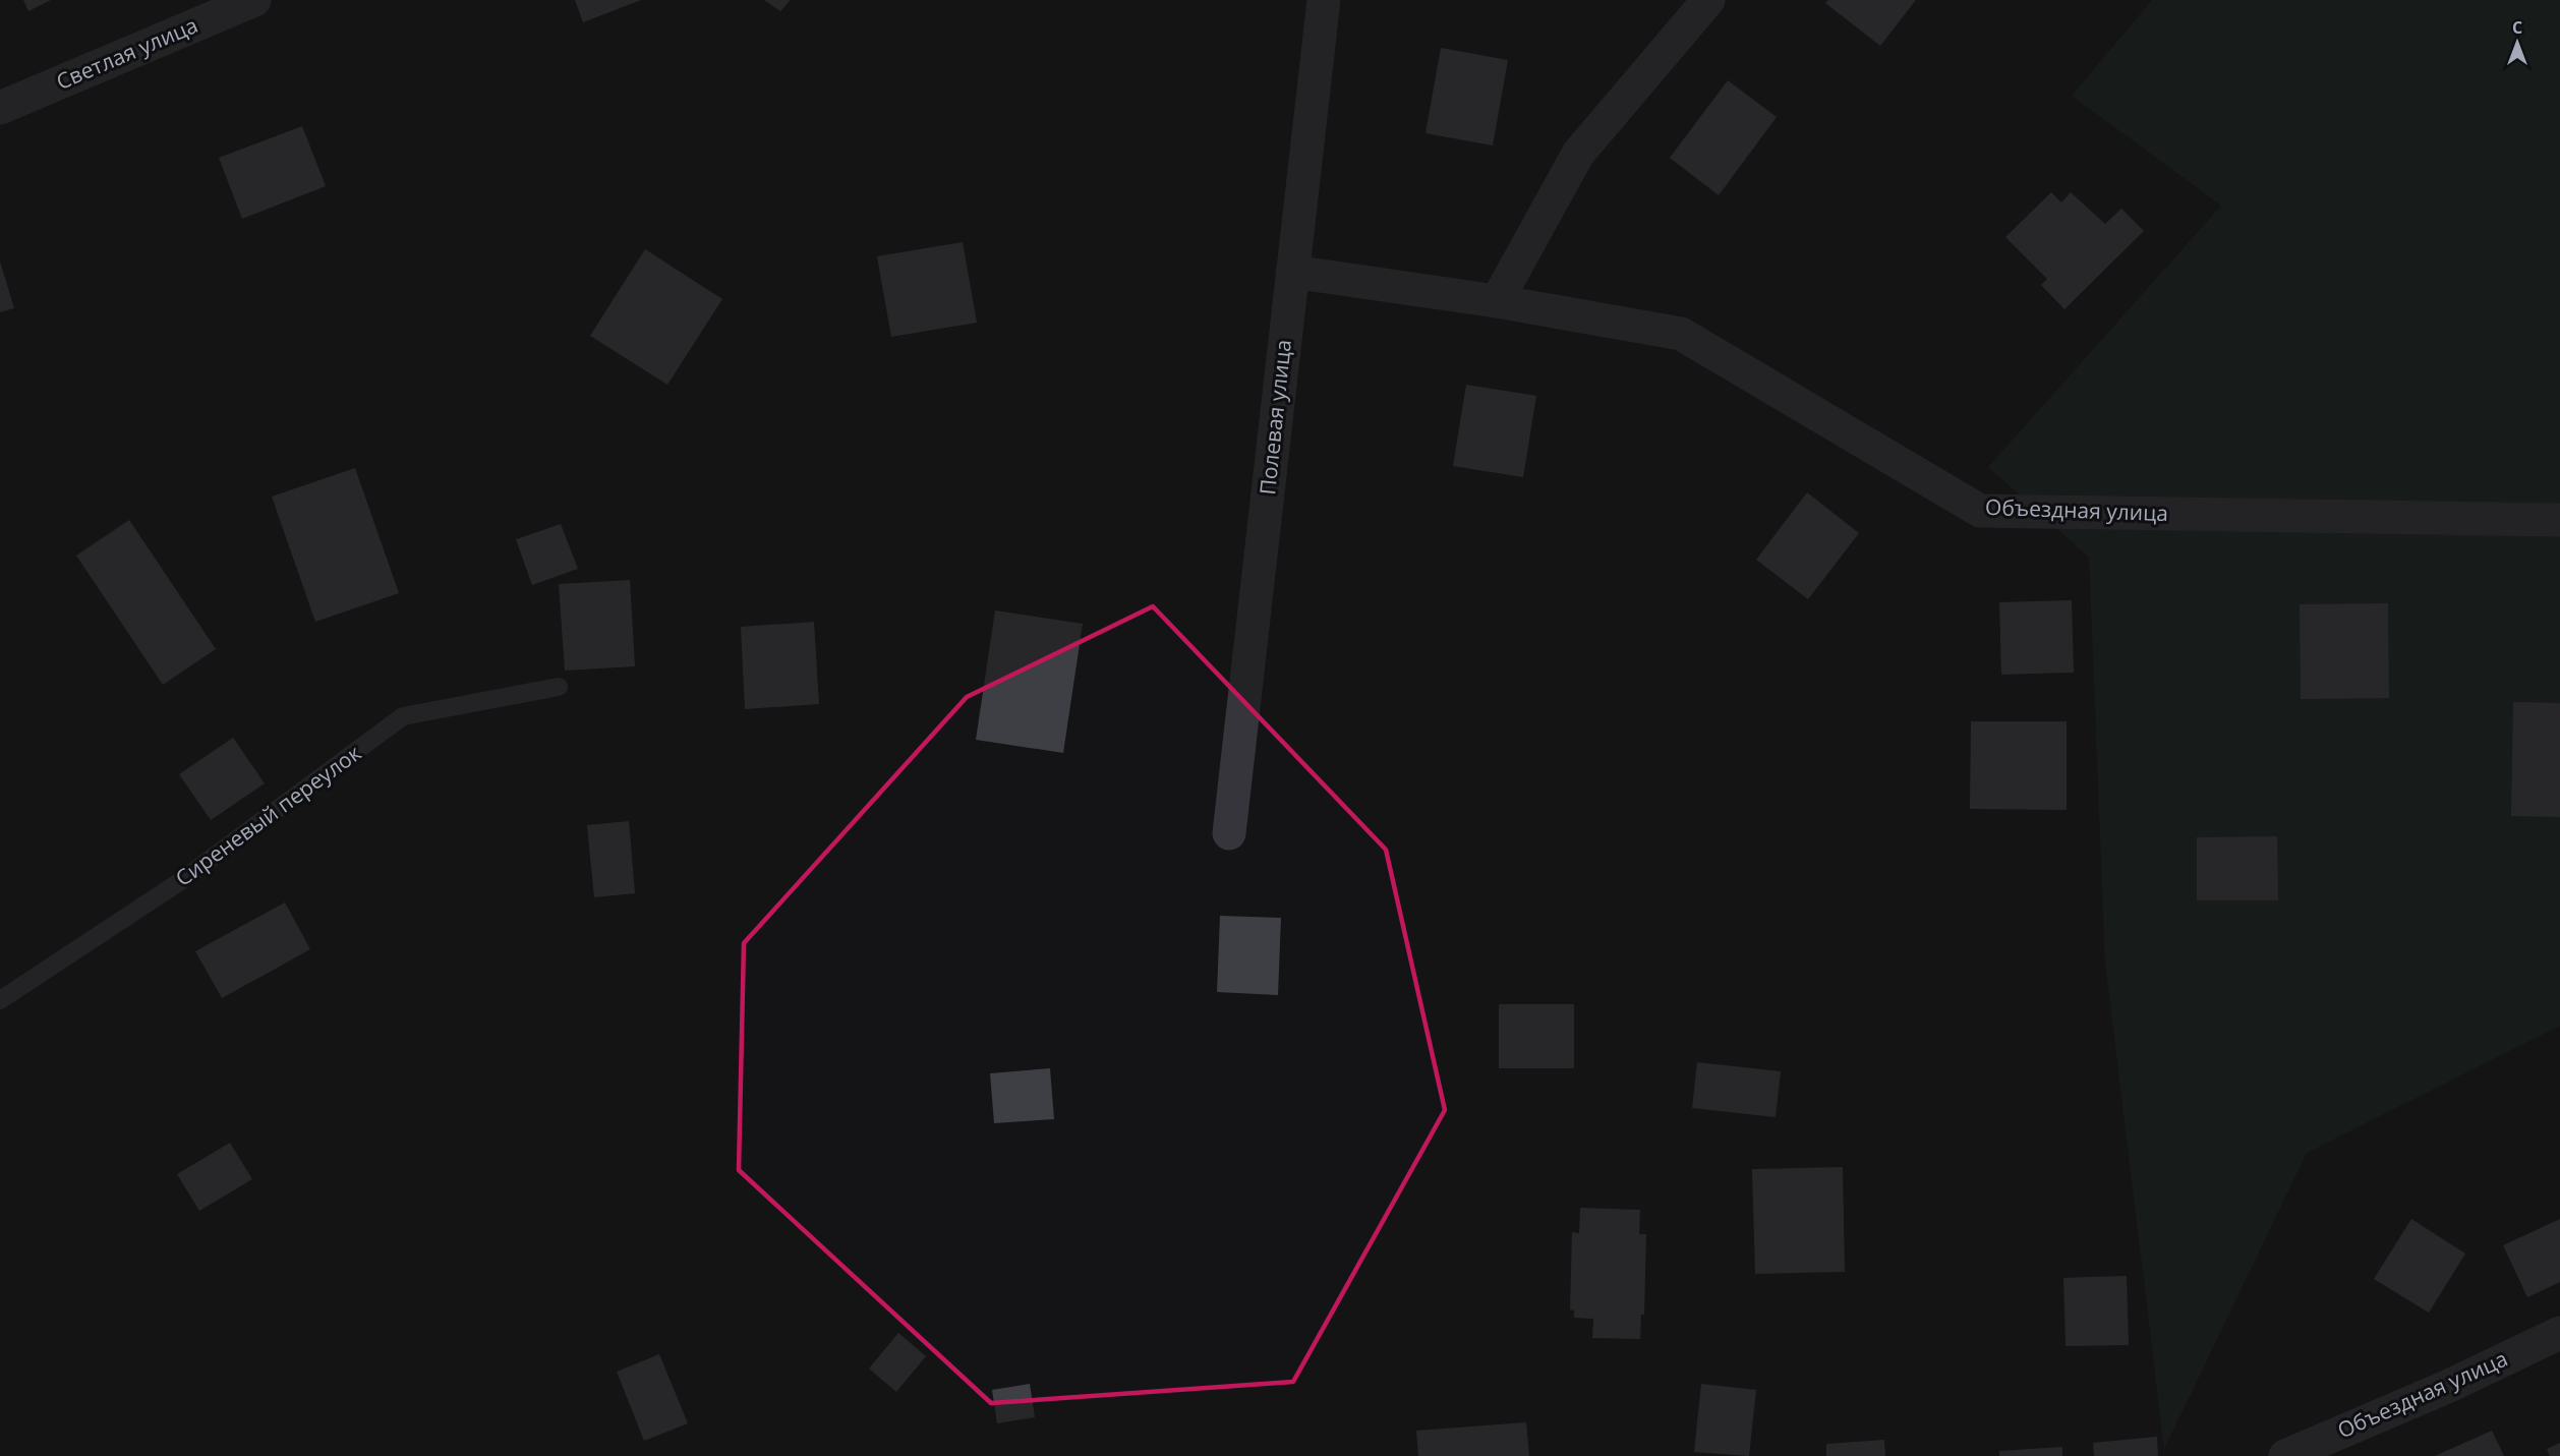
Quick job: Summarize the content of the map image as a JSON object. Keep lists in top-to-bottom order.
{
  "streets": {
    "street": ["Светлая улица", "Полевая улица", "Объездная улица"],
    "lane": ["Сиреневый переулок"]
  },
  "crossings": [
    ["Полевая улица", "Объездная улица"]
  ],
  "north": "top"
}
